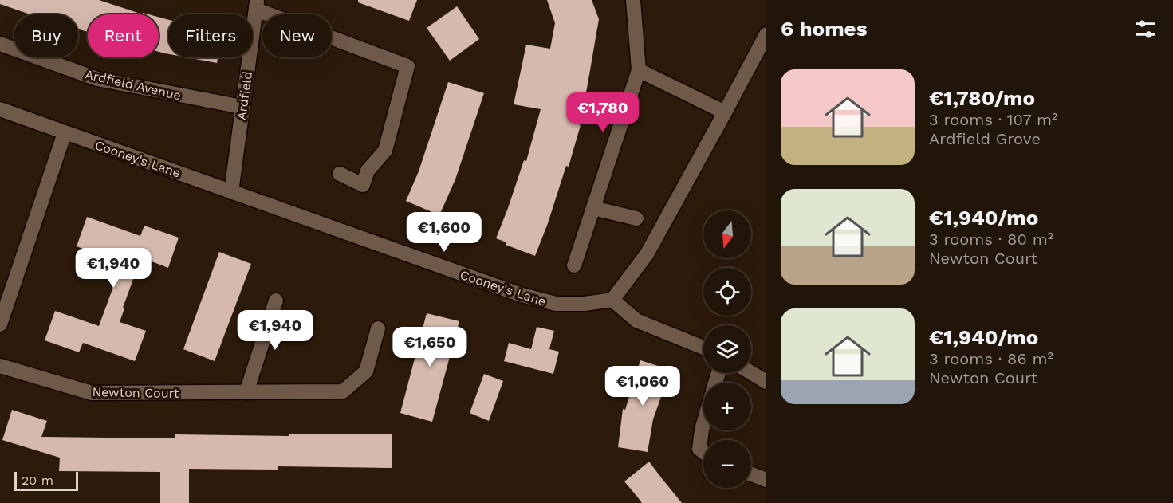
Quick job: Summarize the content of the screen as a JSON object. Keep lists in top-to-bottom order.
{
  "streets": {
    "street": [
      "Ardfield Avenue",
      "Ardfield",
      "Cooney's Lane",
      "Newton Court"
    ]
  },
  "crossings": [
    ["Ardfield Avenue", "Ardfield"],
    ["Ardfield", "Cooney's Lane"]
  ],
  "scale_bar": "20 m",
  "north": "bottom",
  "page": {
    "heading": "6 homes",
    "chip": [
      "Buy",
      "Rent",
      "Filters",
      "New"
    ],
    "list": [
      {
        "name": "€1,780/mo",
        "note": "3 rooms · 107 m² · Ardfield Grove"
      },
      {
        "name": "€1,940/mo",
        "note": "3 rooms · 80 m² · Newton Court"
      },
      {
        "name": "€1,940/mo",
        "note": "3 rooms · 86 m² · Newton Court"
      }
    ],
    "price": [
      "€1,780",
      "€1,600",
      "€1,940",
      "€1,940",
      "€1,650",
      "€1,060"
    ],
    "map_buttons": ["+", "−"],
    "scale": "20 m"
  }
}
